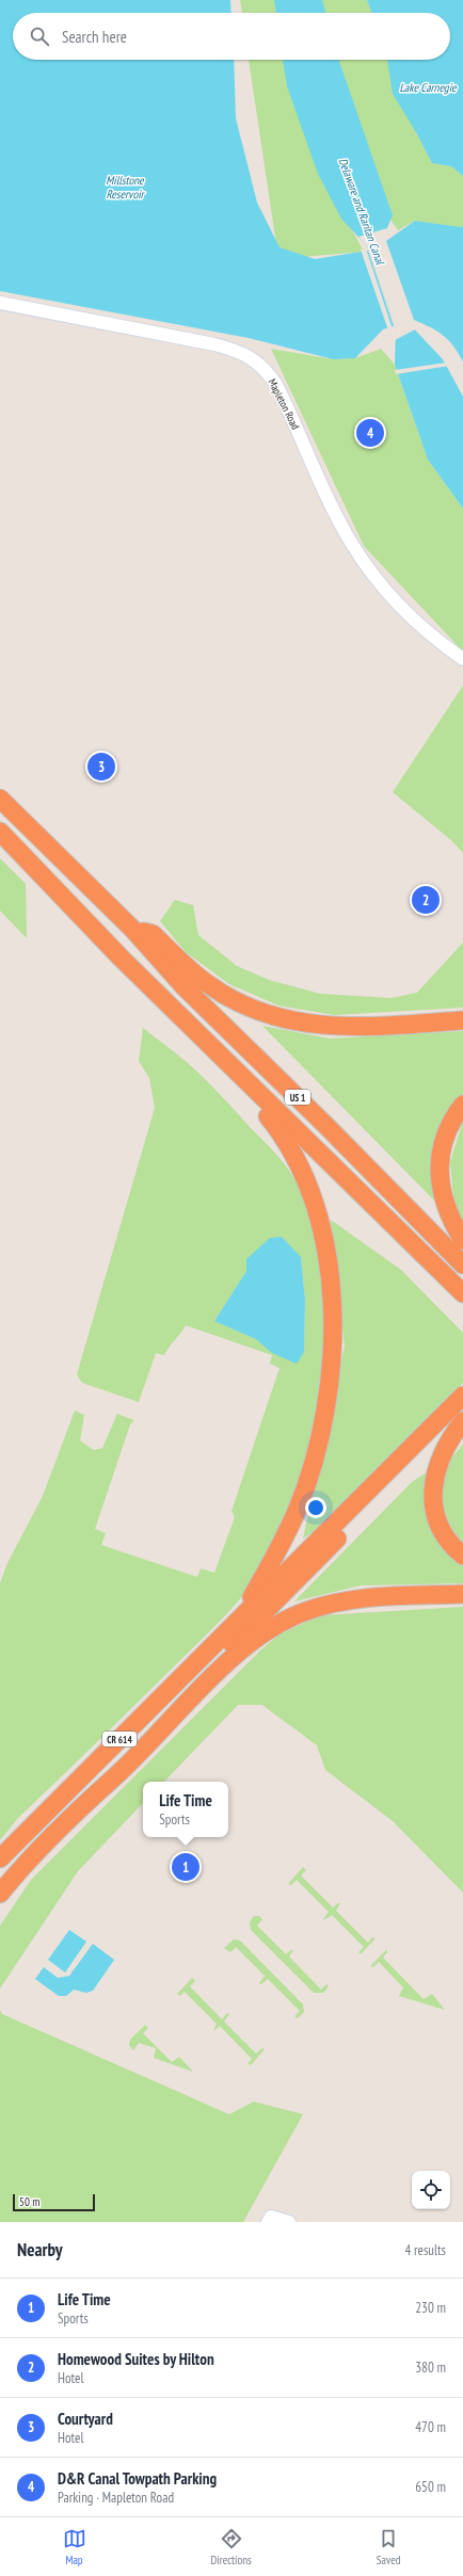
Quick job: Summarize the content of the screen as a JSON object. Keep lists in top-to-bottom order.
{
  "streets": {
    "highway": ["US 1", "CR 614"],
    "street": ["Mapleton Road"]
  },
  "water": ["Lake Carnegie", "Millstone Reservoir", "Delaware and Raritan Canal"],
  "scale_bar": "50 m",
  "page": {
    "search": "Search here",
    "pins": [
      "4",
      "3",
      "2",
      "1"
    ],
    "popup": ["Life Time", "Sports"],
    "scale": "50 m",
    "heading": ["Nearby", "4 results"],
    "list": [
      {
        "mark": "1",
        "name": "Life Time",
        "note": "Sports",
        "value": "230 m"
      },
      {
        "mark": "2",
        "name": "Homewood Suites by Hilton",
        "note": "Hotel",
        "value": "380 m"
      },
      {
        "mark": "3",
        "name": "Courtyard",
        "note": "Hotel",
        "value": "470 m"
      },
      {
        "mark": "4",
        "name": "D&R Canal Towpath Parking",
        "note": "Parking · Mapleton Road",
        "value": "650 m"
      }
    ],
    "nav": ["Map", "Directions", "Saved"]
  }
}
